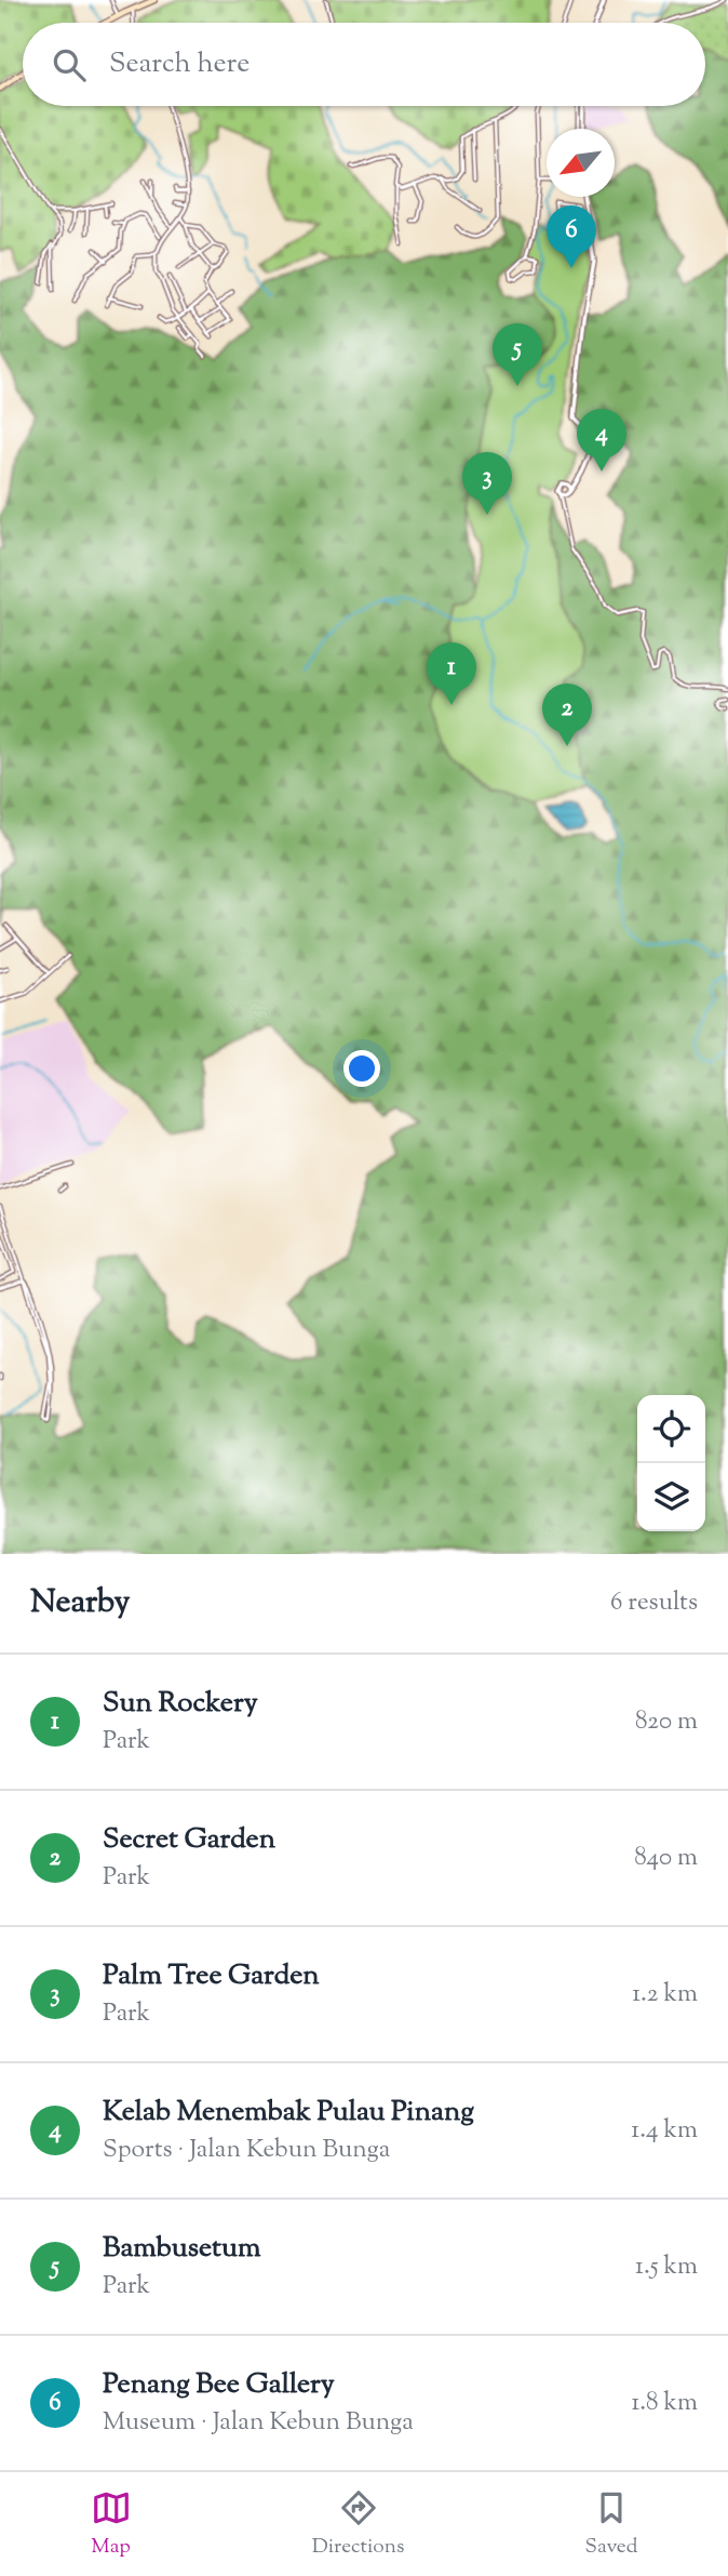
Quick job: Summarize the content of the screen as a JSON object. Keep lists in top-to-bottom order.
{
  "north": "bottom left",
  "page": {
    "search": "Search here",
    "pins": [
      "6",
      "5",
      "4",
      "3",
      "1",
      "2"
    ],
    "heading": ["Nearby", "6 results"],
    "list": [
      {
        "mark": "1",
        "name": "Sun Rockery",
        "note": "Park",
        "value": "820 m"
      },
      {
        "mark": "2",
        "name": "Secret Garden",
        "note": "Park",
        "value": "840 m"
      },
      {
        "mark": "3",
        "name": "Palm Tree Garden",
        "note": "Park",
        "value": "1.2 km"
      },
      {
        "mark": "4",
        "name": "Kelab Menembak Pulau Pinang",
        "note": "Sports · Jalan Kebun Bunga",
        "value": "1.4 km"
      },
      {
        "mark": "5",
        "name": "Bambusetum",
        "note": "Park",
        "value": "1.5 km"
      },
      {
        "mark": "6",
        "name": "Penang Bee Gallery",
        "note": "Museum · Jalan Kebun Bunga",
        "value": "1.8 km"
      }
    ],
    "nav": ["Map", "Directions", "Saved"]
  }
}
